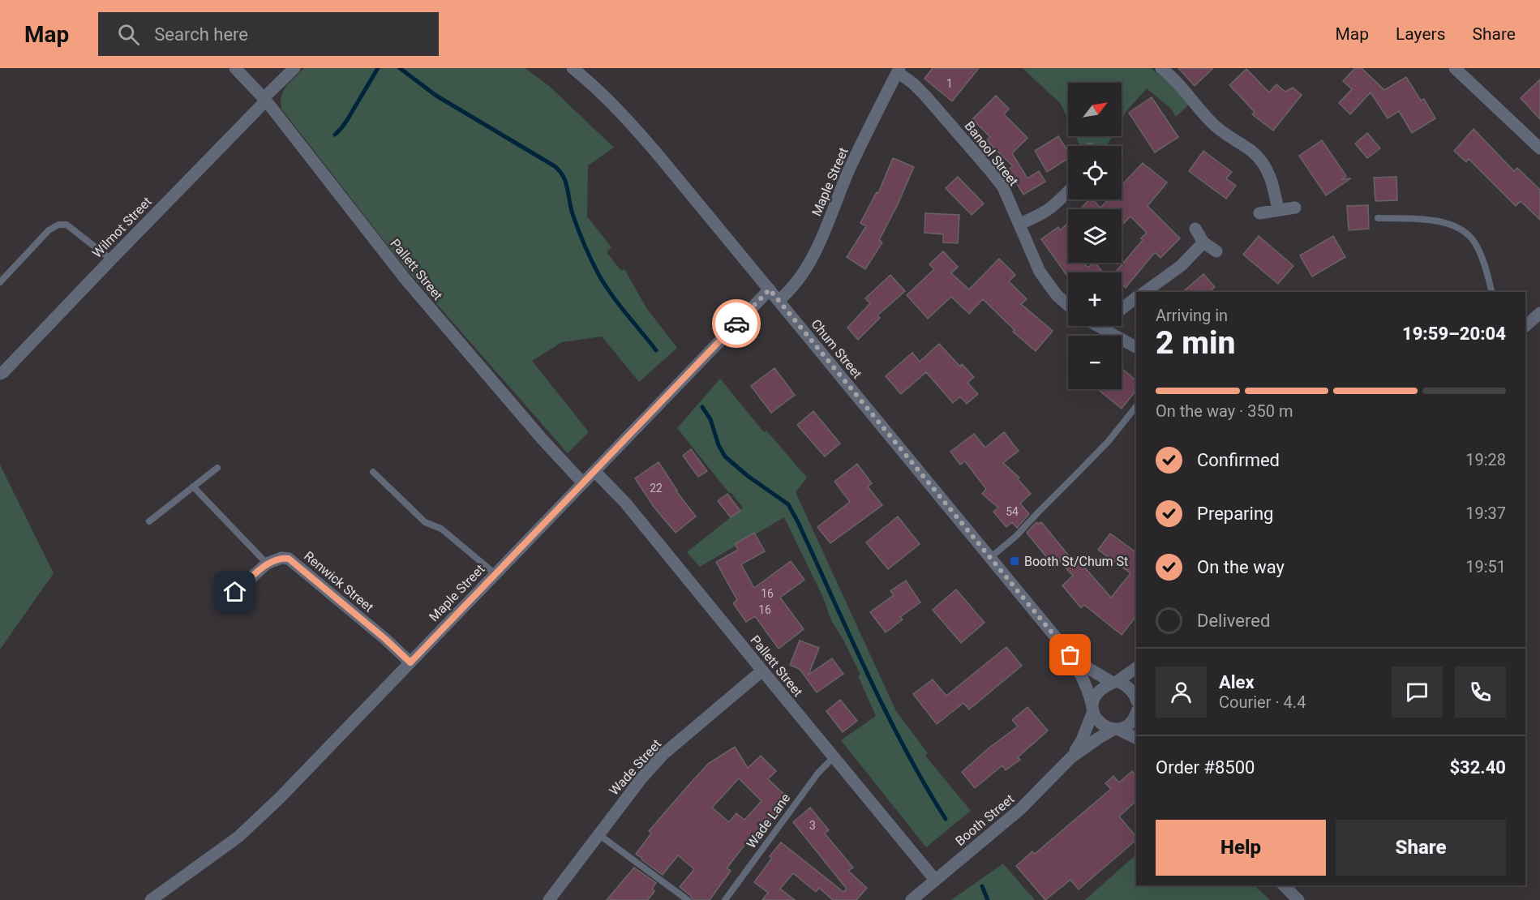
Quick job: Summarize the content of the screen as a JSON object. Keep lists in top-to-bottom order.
{
  "streets": {
    "street": [
      "Banool Street",
      "Maple Street",
      "Wilmot Street",
      "Pallett Street",
      "Chum Street",
      "Renwick Street",
      "Wade Street",
      "Booth Street"
    ],
    "lane": ["Wade Lane"]
  },
  "crossings": [
    ["Banool Street", "Maple Street"],
    ["Maple Street", "Pallett Street"],
    ["Maple Street", "Chum Street"],
    ["Maple Street", "Renwick Street"],
    ["Wilmot Street", "Pallett Street"],
    ["Pallett Street", "Wade Street"],
    ["Pallett Street", "Booth Street"],
    ["Pallett Street", "Wade Lane"],
    ["Chum Street", "Booth Street"]
  ],
  "places": {
    "transit": ["Booth St/Chum St"]
  },
  "house_numbers": [
    "1",
    "22",
    "54",
    "16",
    "16",
    "3"
  ],
  "north": "top right",
  "page": {
    "header": "Map",
    "search": "Search here",
    "nav": ["Map", "Layers", "Share"],
    "map_buttons": ["+", "−"],
    "heading": ["2 min", "Arriving in", "19:59–20:04"],
    "panel": [
      "Alex",
      "Courier · 4.4",
      "Order #8500",
      "$32.40"
    ],
    "bar": "On the way · 350 m",
    "list": [
      ["Confirmed", "19:28"],
      ["Preparing", "19:37"],
      ["On the way", "19:51"],
      "Delivered"
    ],
    "buttons": ["Help", "Share"]
  }
}
